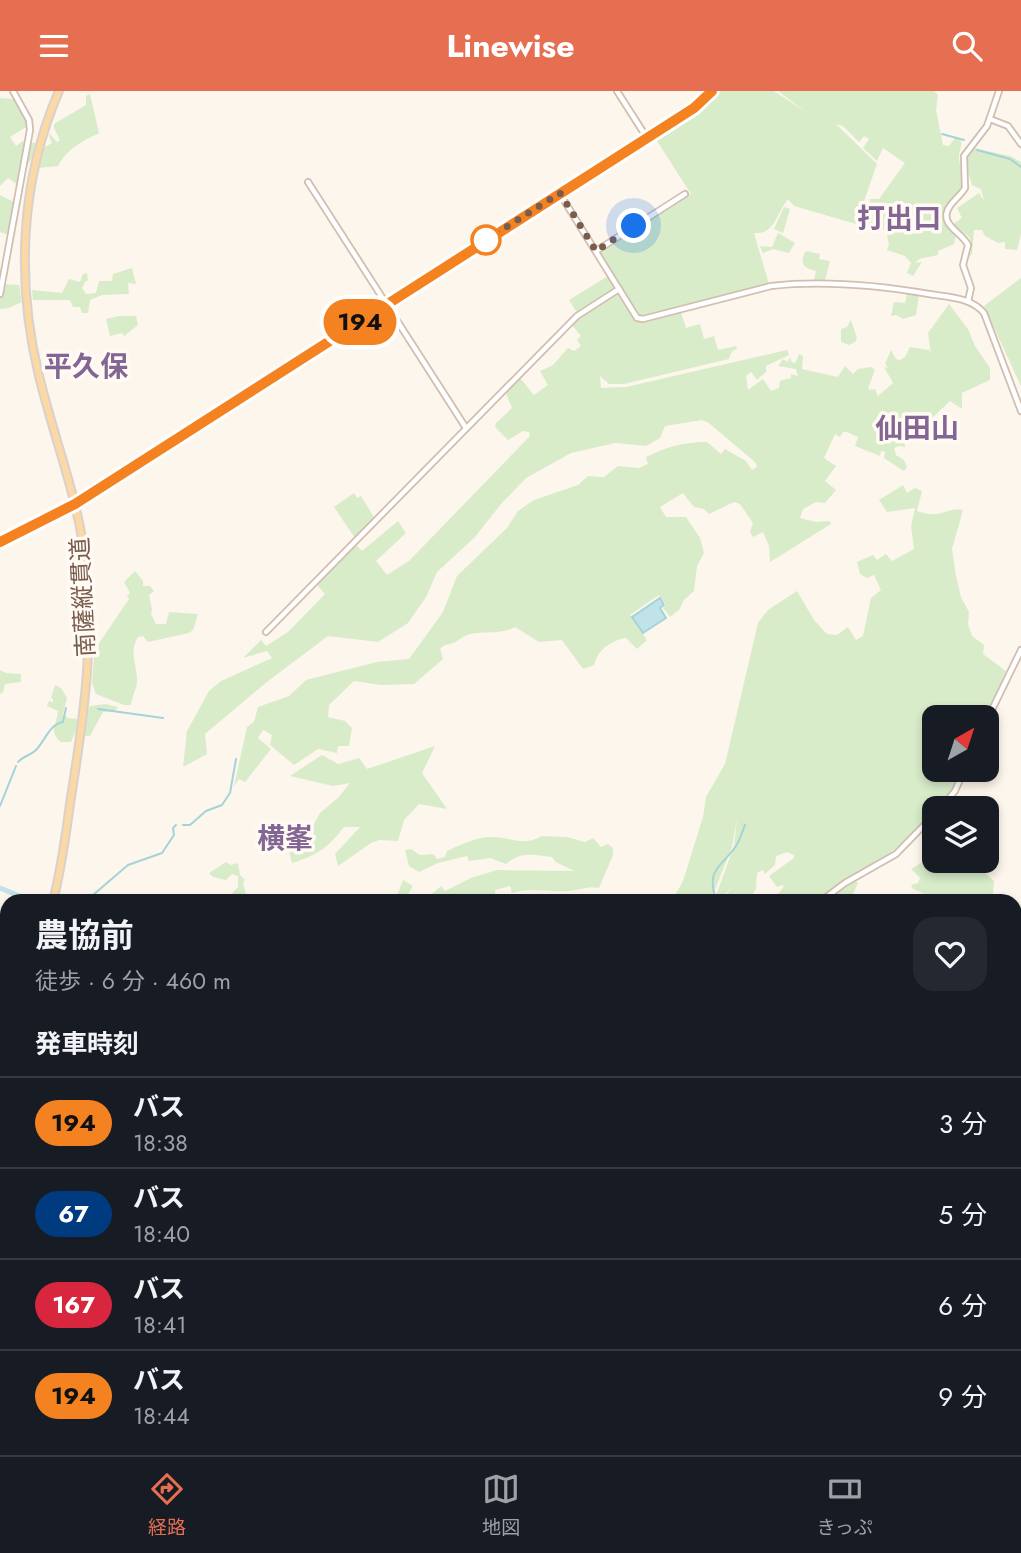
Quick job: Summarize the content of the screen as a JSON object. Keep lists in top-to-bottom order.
{
  "streets": {
    "main road": ["南薩縦貫道"]
  },
  "districts": [
    "打出口",
    "平久保",
    "仙田山",
    "横峯"
  ],
  "lines": ["bus line 194"],
  "north": "top right",
  "page": {
    "header": "Linewise",
    "on_map": "194",
    "heading": [
      ["農協前", "徒歩 · 6 分 · 460 m"],
      "発車時刻"
    ],
    "list": [
      {
        "mark": "194",
        "name": "バス",
        "note": "18:38",
        "value": "3 分"
      },
      {
        "mark": "67",
        "name": "バス",
        "note": "18:40",
        "value": "5 分"
      },
      {
        "mark": "167",
        "name": "バス",
        "note": "18:41",
        "value": "6 分"
      },
      {
        "mark": "194",
        "name": "バス",
        "note": "18:44",
        "value": "9 分"
      }
    ],
    "tabs": ["経路", "地図", "きっぷ"]
  }
}
